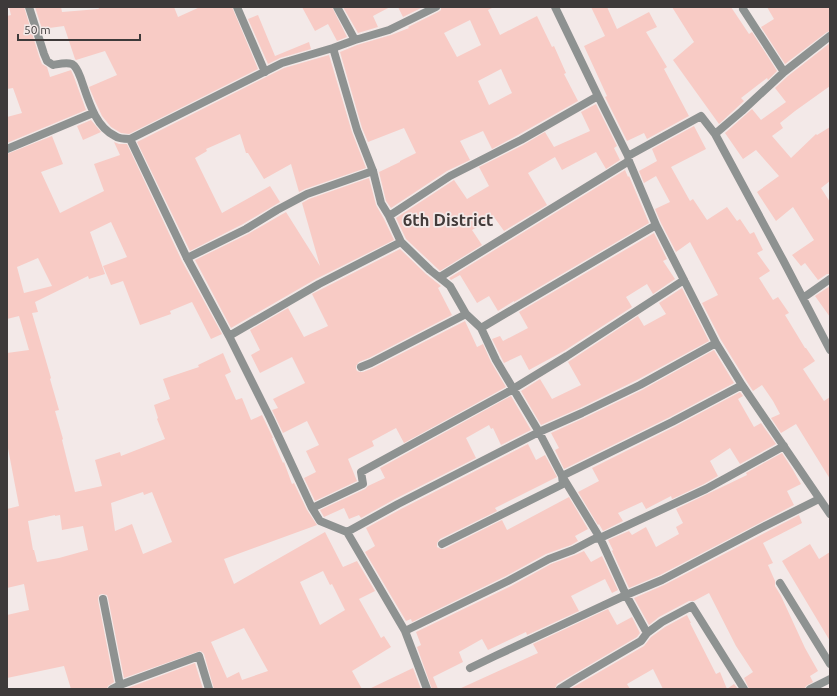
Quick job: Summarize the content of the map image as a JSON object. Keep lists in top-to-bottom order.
{
  "districts": ["6th District"],
  "scale_bar": "50 m"
}
